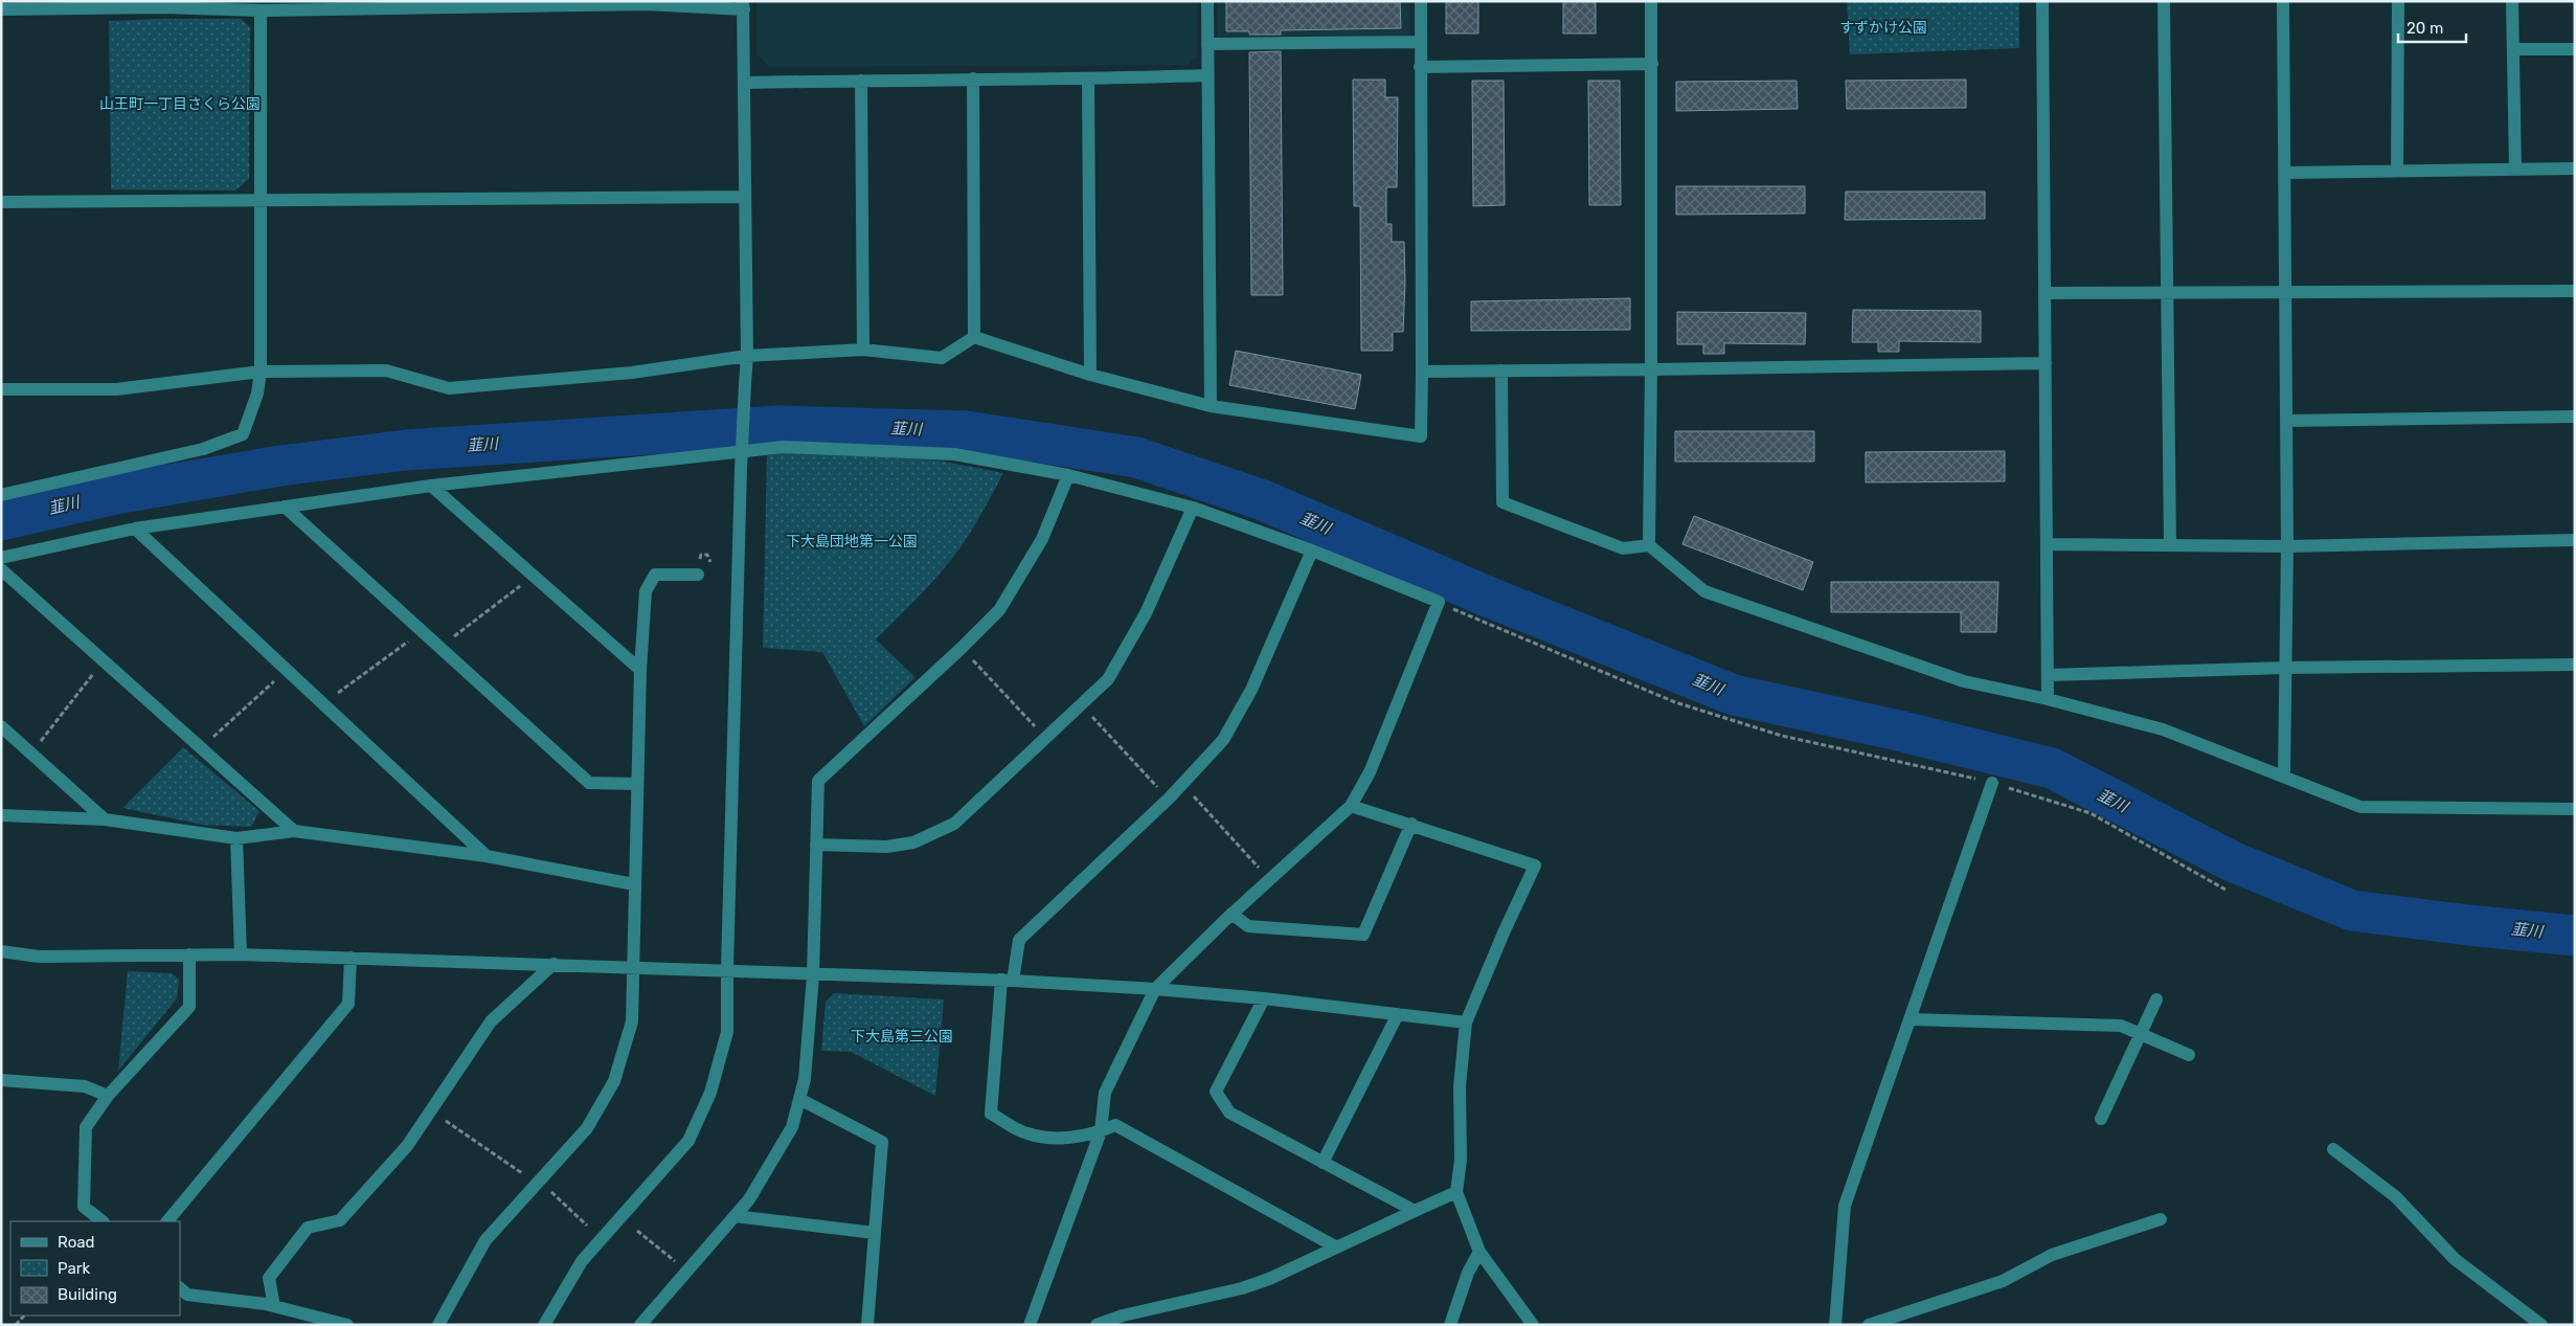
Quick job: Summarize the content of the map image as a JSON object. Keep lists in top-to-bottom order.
{
  "water": ["韮川"],
  "parks": [
    "すずかけ公園",
    "山王町一丁目さくら公園",
    "下大島団地第一公園",
    "下大島第三公園"
  ],
  "legend": ["Road", "Park", "Building"],
  "scale_bar": "20 m"
}
